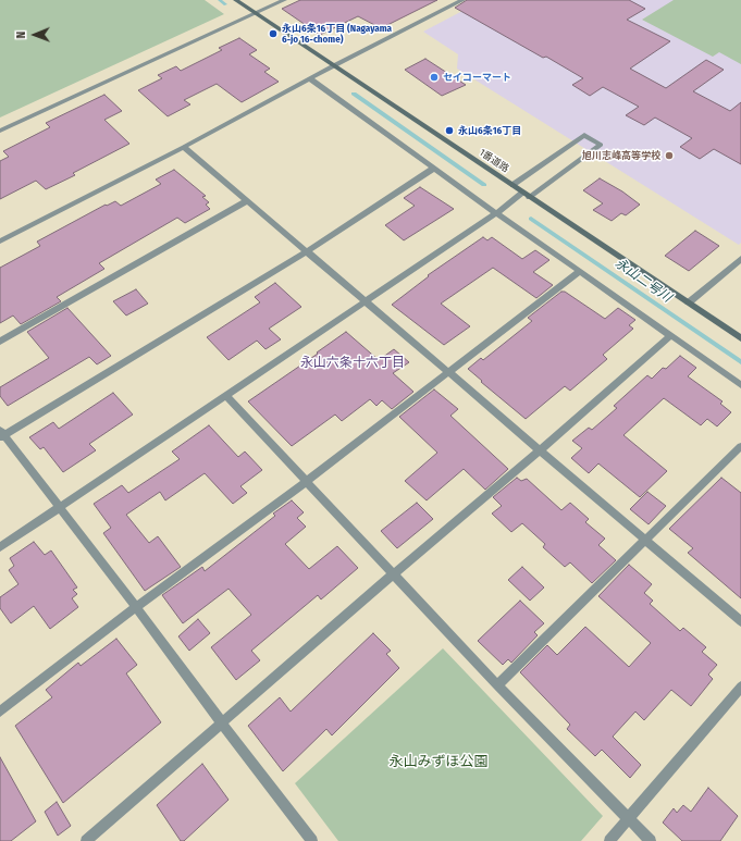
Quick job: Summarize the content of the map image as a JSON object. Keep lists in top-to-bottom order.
{
  "streets": {
    "street": ["1番道路"]
  },
  "districts": ["永山六条十六丁目"],
  "water": ["永山二号川"],
  "parks": ["永山みずほ公園"],
  "places": [
    "永山6条16丁目 (Nagayama 6-jo 16-chome)",
    "セイコーマート",
    "永山6条16丁目",
    "旭川志峰高等学校"
  ],
  "north": "left"
}
